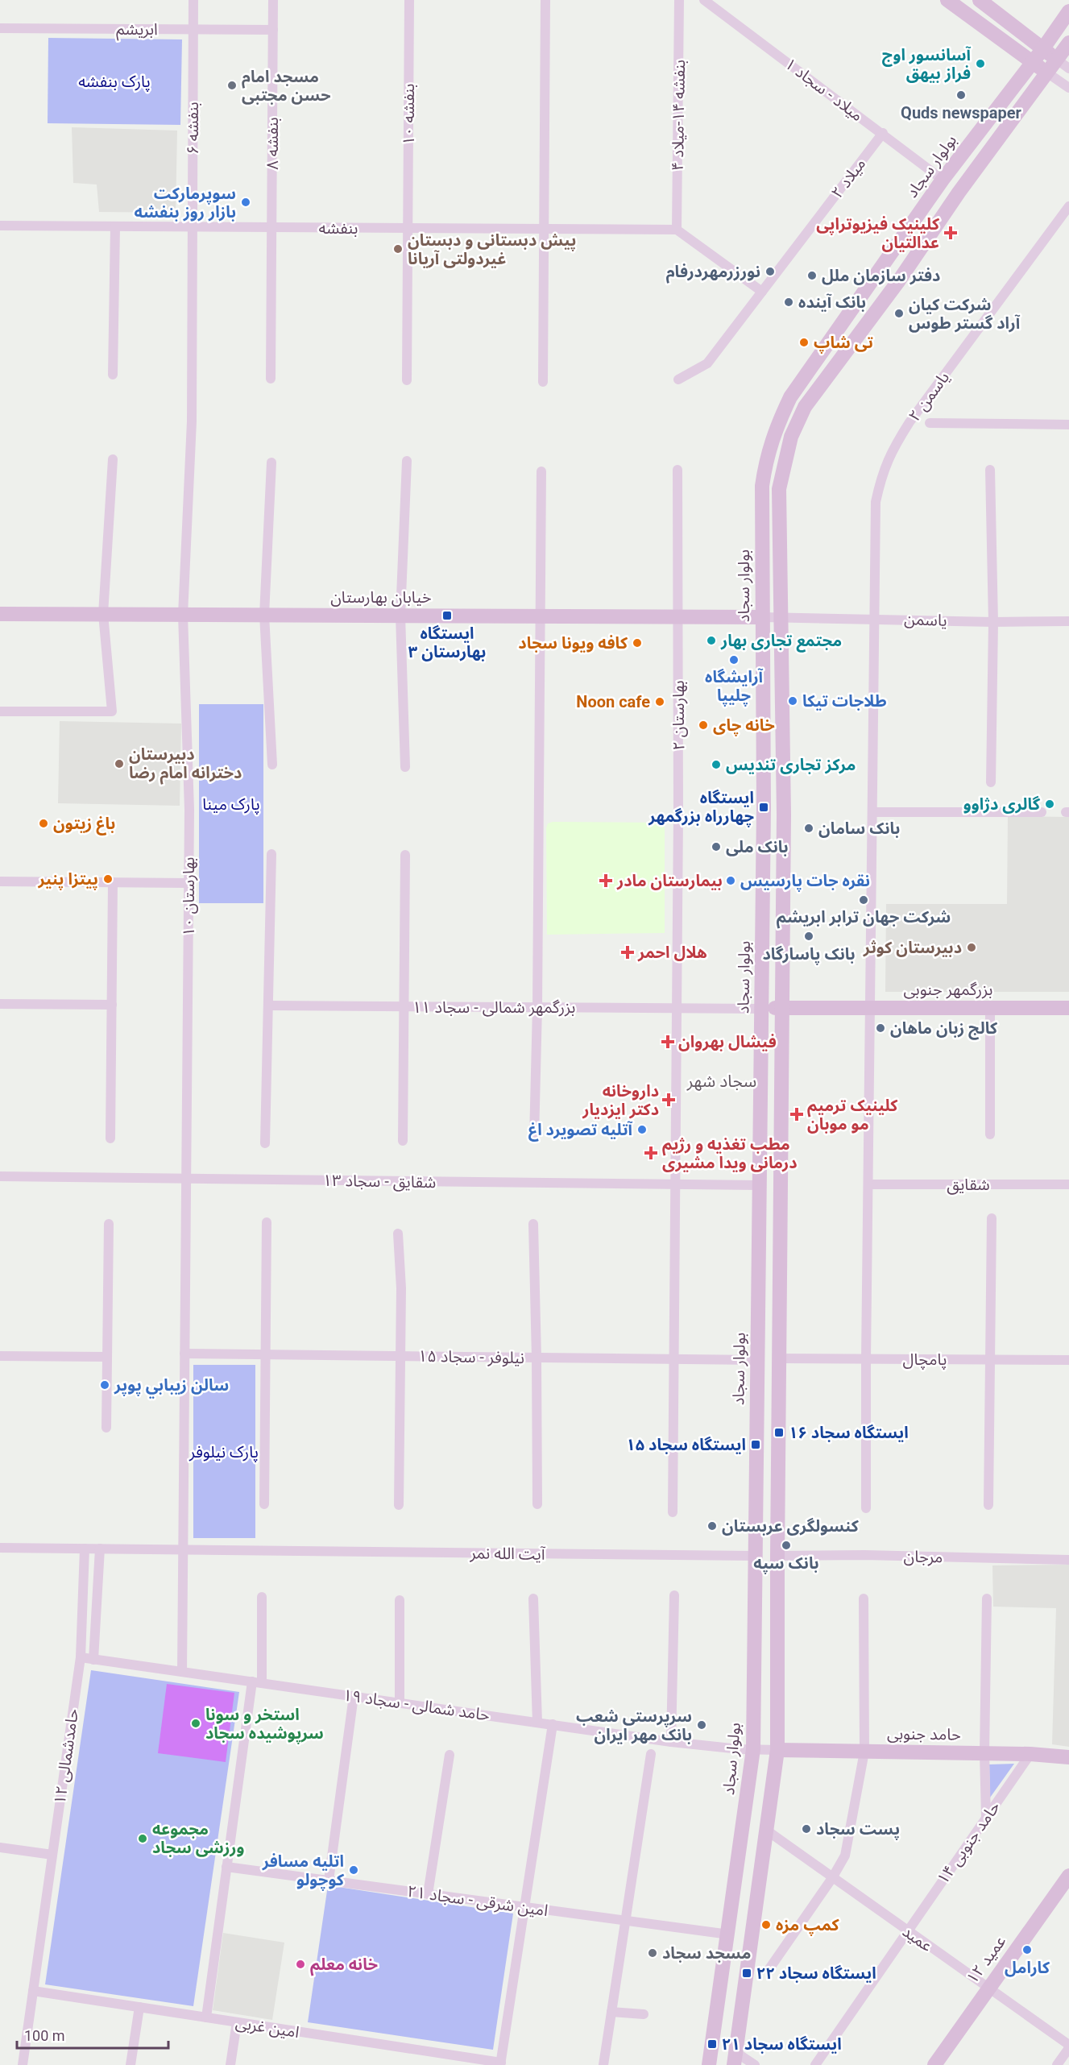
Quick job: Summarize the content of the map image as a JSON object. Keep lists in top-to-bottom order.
{
  "streets": {
    "main road": [
      "بولوار سجاد",
      "خیابان بهارستان",
      "بزرگمهر جنوبی",
      "حامد جنوبی",
      "عمید ۱۲"
    ],
    "street": [
      "ابریشم",
      "میلاد - سجاد ۱",
      "بنفشه ۱۰",
      "بنفشه ۱۴-میلاد ۴",
      "بنفشه ۶",
      "بنفشه ۸",
      "میلاد ۲",
      "بنفشه",
      "یاسمن ۲",
      "یاسمن",
      "بهارستان ۲",
      "بهارستان ۱۰",
      "بزرگمهر شمالی - سجاد ۱۱",
      "شقایق - سجاد ۱۳",
      "شقایق",
      "نیلوفر - سجاد ۱۵",
      "پامچال",
      "آیت الله نمر",
      "مرجان",
      "حامد شمالی - سجاد ۱۹",
      "حامدشمالی ۱۲",
      "حامد جنوبی ۱۴",
      "امین شرقی - سجاد ۲۱",
      "عمید",
      "امین غربی"
    ]
  },
  "crossings": [
    ["ابریشم", "بنفشه ۶"],
    ["ابریشم", "بنفشه ۸"],
    ["میلاد - سجاد ۱", "بولوار سجاد"],
    ["میلاد - سجاد ۱", "میلاد ۲"],
    ["بنفشه ۱۰", "بنفشه"],
    ["بنفشه ۱۴-میلاد ۴", "بنفشه"],
    ["بنفشه ۶", "بنفشه"],
    ["بنفشه ۶", "بهارستان ۱۰"],
    ["بنفشه ۸", "بنفشه"],
    ["بولوار سجاد", "خیابان بهارستان"],
    ["بولوار سجاد", "یاسمن"],
    ["بولوار سجاد", "بزرگمهر جنوبی"],
    ["بولوار سجاد", "بزرگمهر شمالی - سجاد ۱۱"],
    ["بولوار سجاد", "شقایق - سجاد ۱۳"],
    ["بولوار سجاد", "نیلوفر - سجاد ۱۵"],
    ["بولوار سجاد", "آیت الله نمر"],
    ["بولوار سجاد", "حامد شمالی - سجاد ۱۹"],
    ["بولوار سجاد", "امین شرقی - سجاد ۲۱"],
    ["یاسمن ۲", "یاسمن"],
    ["یاسمن ۲", "بزرگمهر جنوبی"],
    ["یاسمن ۲", "شقایق"],
    ["یاسمن ۲", "پامچال"],
    ["خیابان بهارستان", "یاسمن"],
    ["خیابان بهارستان", "بهارستان ۲"],
    ["خیابان بهارستان", "بهارستان ۱۰"],
    ["بهارستان ۲", "بزرگمهر شمالی - سجاد ۱۱"],
    ["بهارستان ۲", "شقایق - سجاد ۱۳"],
    ["بهارستان ۲", "نیلوفر - سجاد ۱۵"],
    ["بهارستان ۱۰", "شقایق - سجاد ۱۳"],
    ["بهارستان ۱۰", "نیلوفر - سجاد ۱۵"],
    ["بهارستان ۱۰", "آیت الله نمر"],
    ["بهارستان ۱۰", "حامد شمالی - سجاد ۱۹"],
    ["بزرگمهر جنوبی", "بزرگمهر شمالی - سجاد ۱۱"],
    ["حامد شمالی - سجاد ۱۹", "حامد جنوبی"],
    ["حامد شمالی - سجاد ۱۹", "حامدشمالی ۱۲"],
    ["حامد جنوبی", "حامد جنوبی ۱۴"],
    ["حامدشمالی ۱۲", "امین غربی"],
    ["حامد جنوبی ۱۴", "عمید"],
    ["عمید", "عمید ۱۲"]
  ],
  "districts": ["سجاد شهر"],
  "parks": ["پارک بنفشه", "پارک مینا", "پارک نیلوفر"],
  "places": {
    "other": [
      "آسانسور اوج فراز بیهق",
      "مسجد امام حسن مجتبی",
      "Quds newspaper",
      "سوپرمارکت بازار روز بنفشه",
      "پیش دبستانی و دبستان غیردولتی آریانا",
      "نورزرمهردرفام",
      "دفتر سازمان ملل",
      "بانک آینده",
      "شرکت کیان آراد گستر طوس",
      "تی شاپ",
      "مجتمع تجاری بهار",
      "کافه ویونا سجاد",
      "آرایشگاه چلیپا",
      "طلاجات تیکا",
      "Noon cafe",
      "خانه چای",
      "دبیرستان دخترانه امام رضا",
      "مرکز تجاری تندیس",
      "گالری دژاوو",
      "باغ زیتون",
      "بانک سامان",
      "بانک ملی",
      "پیتزا پنیر",
      "نقره جات پارسیس",
      "شرکت جهان ترابر ابریشم",
      "بانک پاسارگاد",
      "دبیرستان کوثر",
      "کالج زبان ماهان",
      "آتلیه تصویرد اغ",
      "سالن زيبابي پوپر",
      "کنسولگری عربستان",
      "بانک سپه",
      "استخر و سونا سرپوشیده سجاد",
      "سرپرستی شعب بانک مهر ایران",
      "پست سجاد",
      "مجموعه ورزشی سجاد",
      "اتليه مسافر كوچولو",
      "کمپ مزه",
      "کارامل",
      "مسجد سجاد",
      "خانه معلم"
    ],
    "health": [
      "کلینیک فیزیوتراپی عدالتیان",
      "بیمارستان مادر",
      "هلال احمر",
      "فیشال بهروان",
      "داروخانه دکتر ایزدیار",
      "کلینیک ترمیم مو موبان",
      "مطب تغذیه و رژیم درمانی ویدا مشیری"
    ],
    "transit": [
      "ایستگاه بهارستان ۳",
      "ایستگاه چهارراه بزرگمهر",
      "ایستگاه سجاد ۱۶",
      "ایستگاه سجاد ۱۵",
      "ایستگاه سجاد ۲۲",
      "ایستگاه سجاد ٢١"
    ]
  },
  "scale_bar": "100 m"
}
